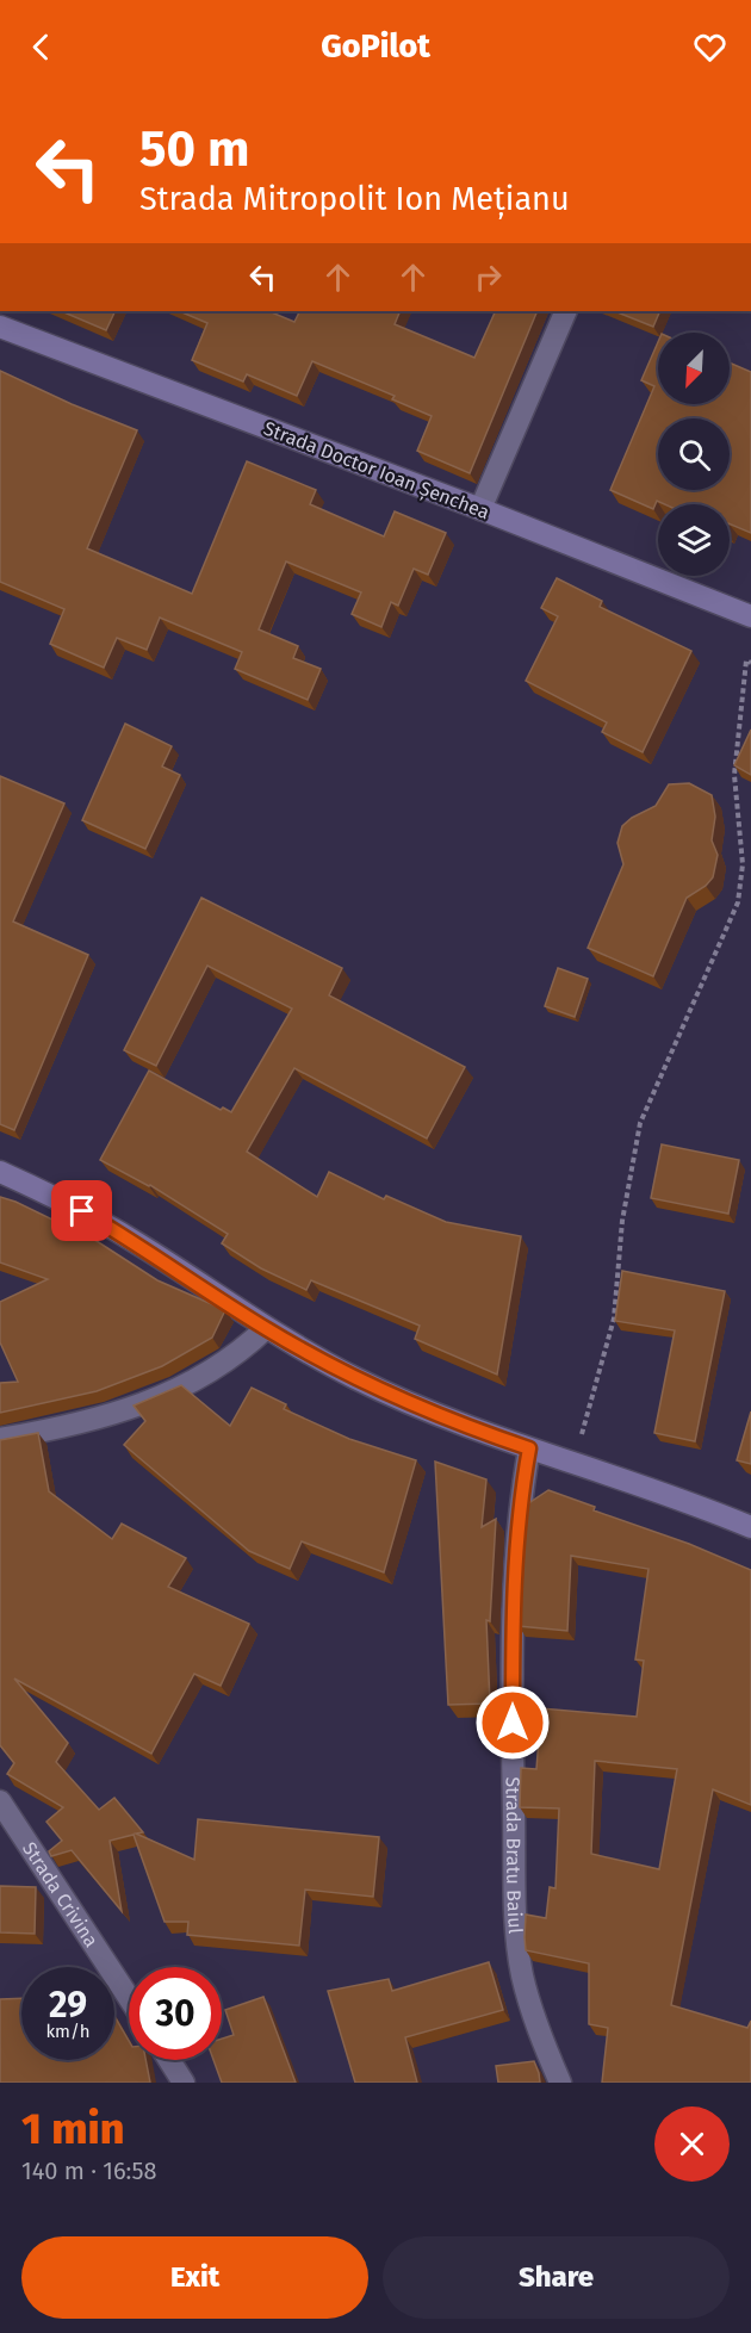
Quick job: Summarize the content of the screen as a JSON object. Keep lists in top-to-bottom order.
{
  "streets": {
    "main road": ["Strada Doctor Ioan Șenchea"],
    "street": ["Strada Bratu Baiul", "Strada Crivina"]
  },
  "north": "bottom left",
  "page": {
    "header": "GoPilot",
    "turn": ["50 m", "Strada Mitropolit Ion Mețianu"],
    "speed": "29 km/h",
    "limit": "30",
    "heading": ["1 min", "140 m · 16:58"],
    "buttons": ["Exit", "Share"]
  }
}
